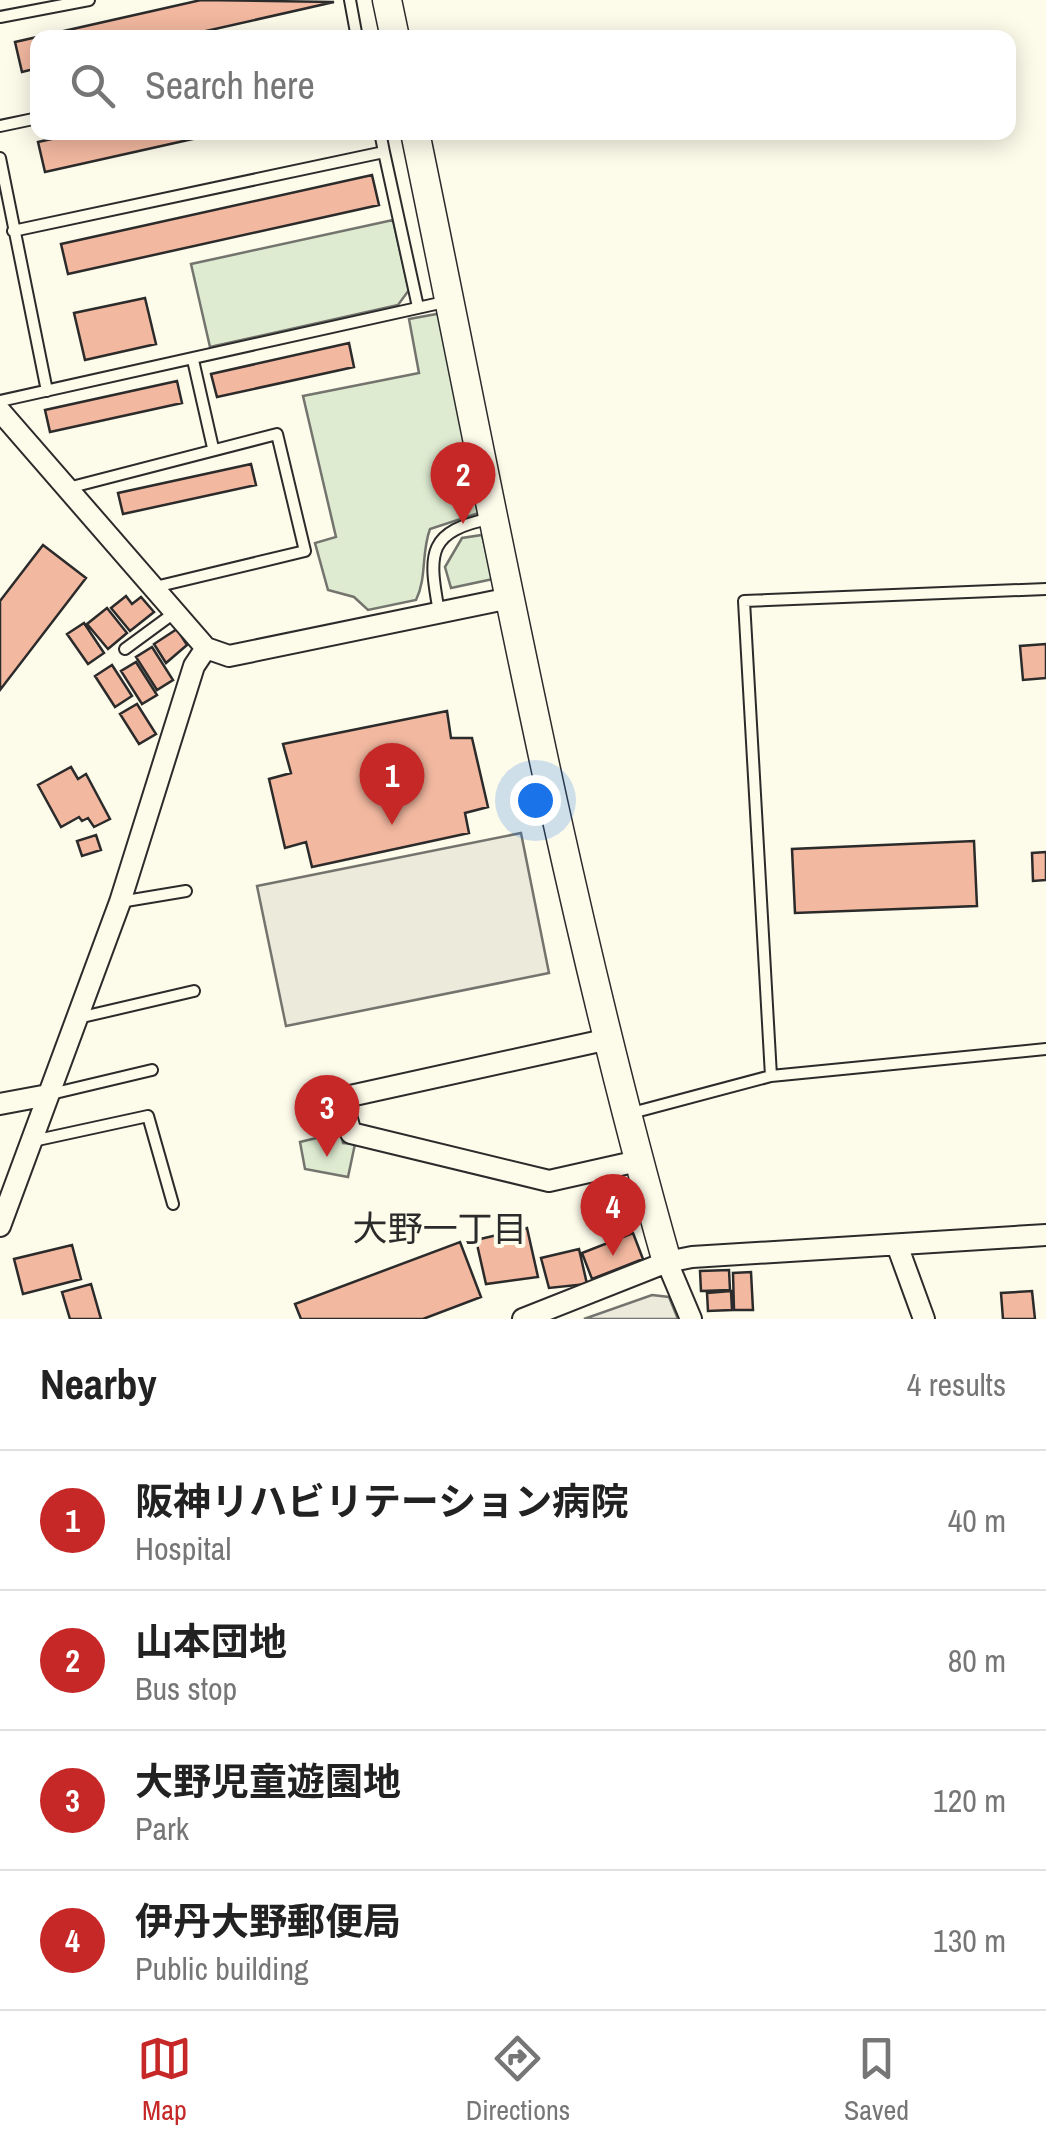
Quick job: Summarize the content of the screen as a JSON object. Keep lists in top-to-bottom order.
{
  "districts": ["大野一丁目"],
  "page": {
    "search": "Search here",
    "pins": [
      "2",
      "1",
      "3",
      "4"
    ],
    "heading": ["Nearby", "4 results"],
    "list": [
      {
        "mark": "1",
        "name": "阪神リハビリテーション病院",
        "note": "Hospital",
        "value": "40 m"
      },
      {
        "mark": "2",
        "name": "山本団地",
        "note": "Bus stop",
        "value": "80 m"
      },
      {
        "mark": "3",
        "name": "大野児童遊園地",
        "note": "Park",
        "value": "120 m"
      },
      {
        "mark": "4",
        "name": "伊丹大野郵便局",
        "note": "Public building",
        "value": "130 m"
      }
    ],
    "nav": ["Map", "Directions", "Saved"]
  }
}
